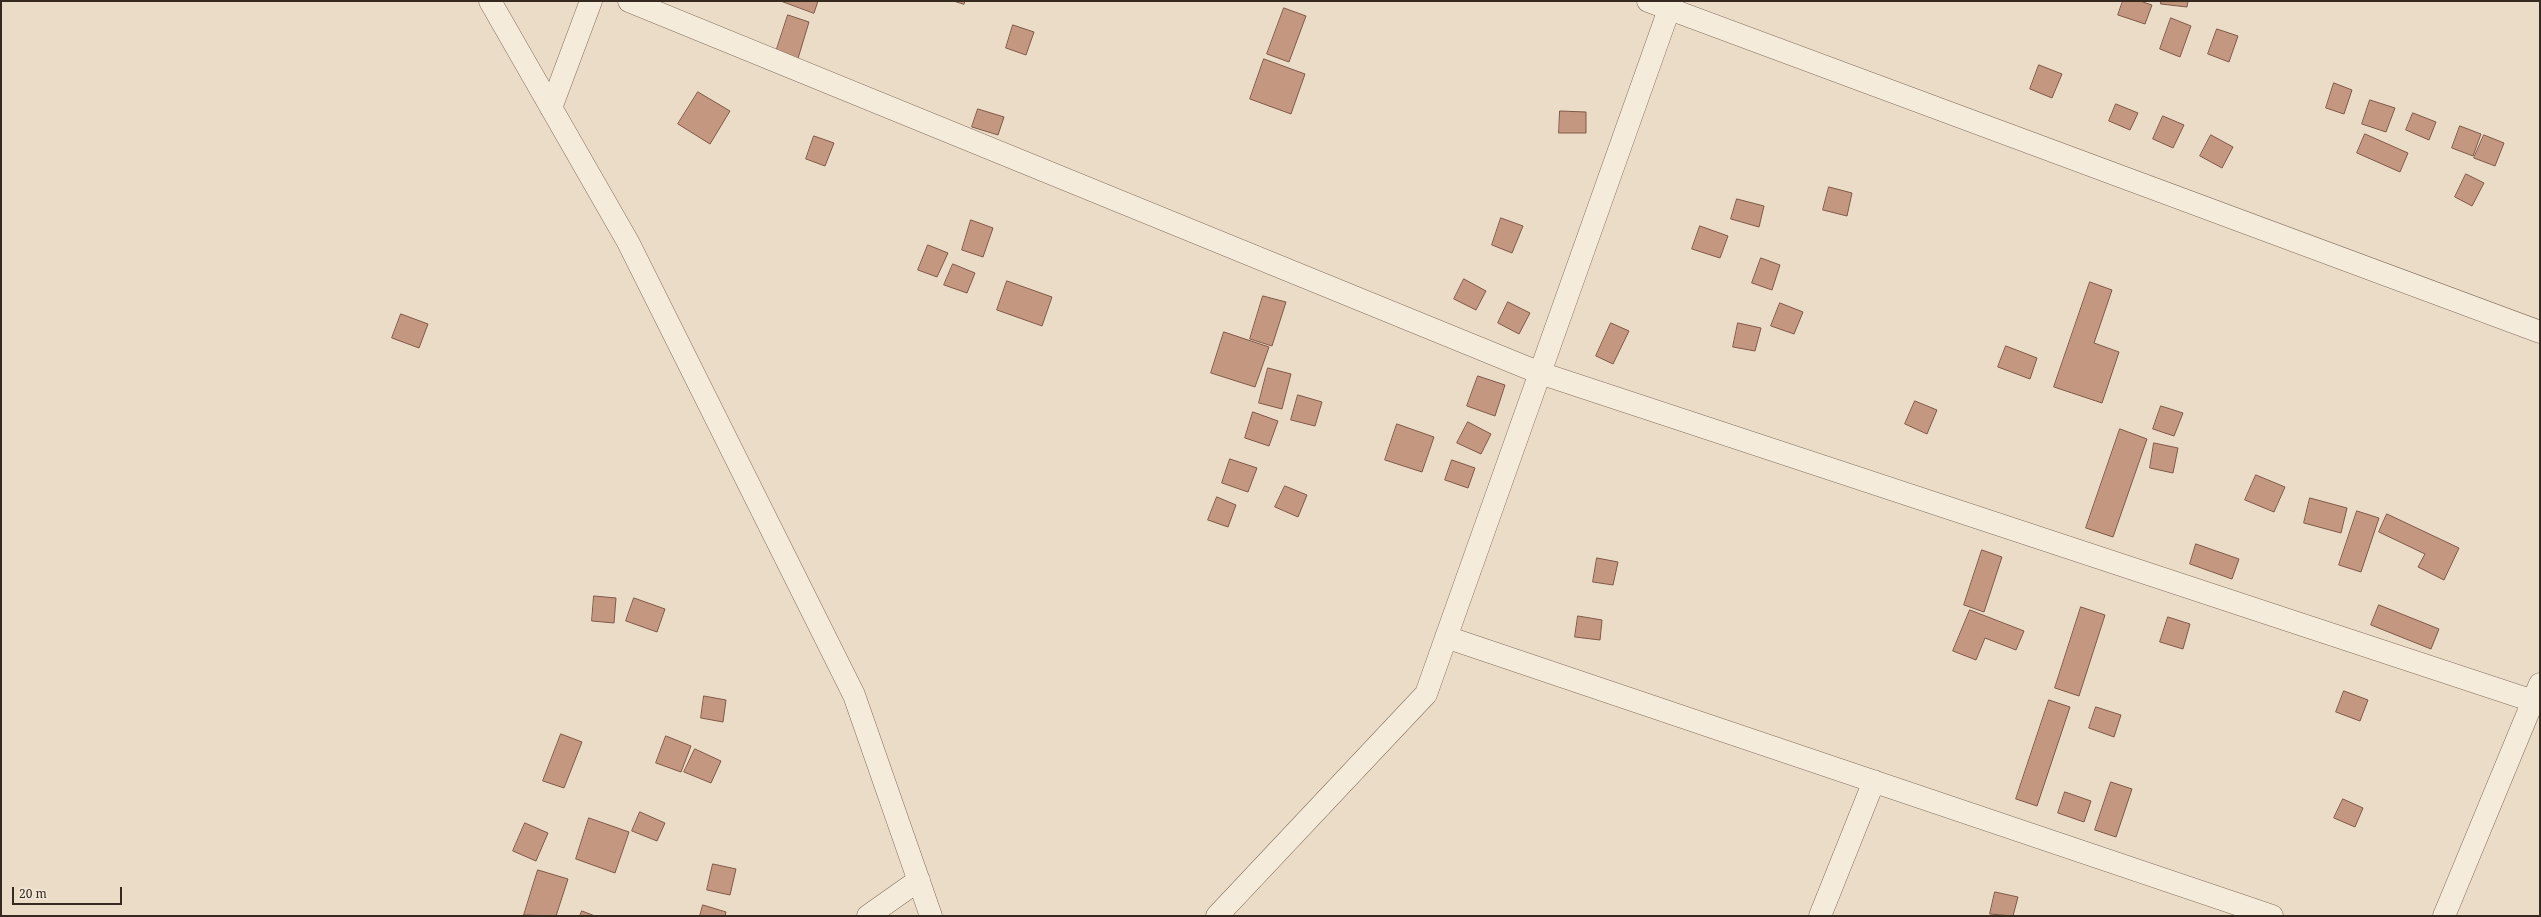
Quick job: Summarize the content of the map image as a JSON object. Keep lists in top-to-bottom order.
{
  "scale_bar": "20 m"
}
